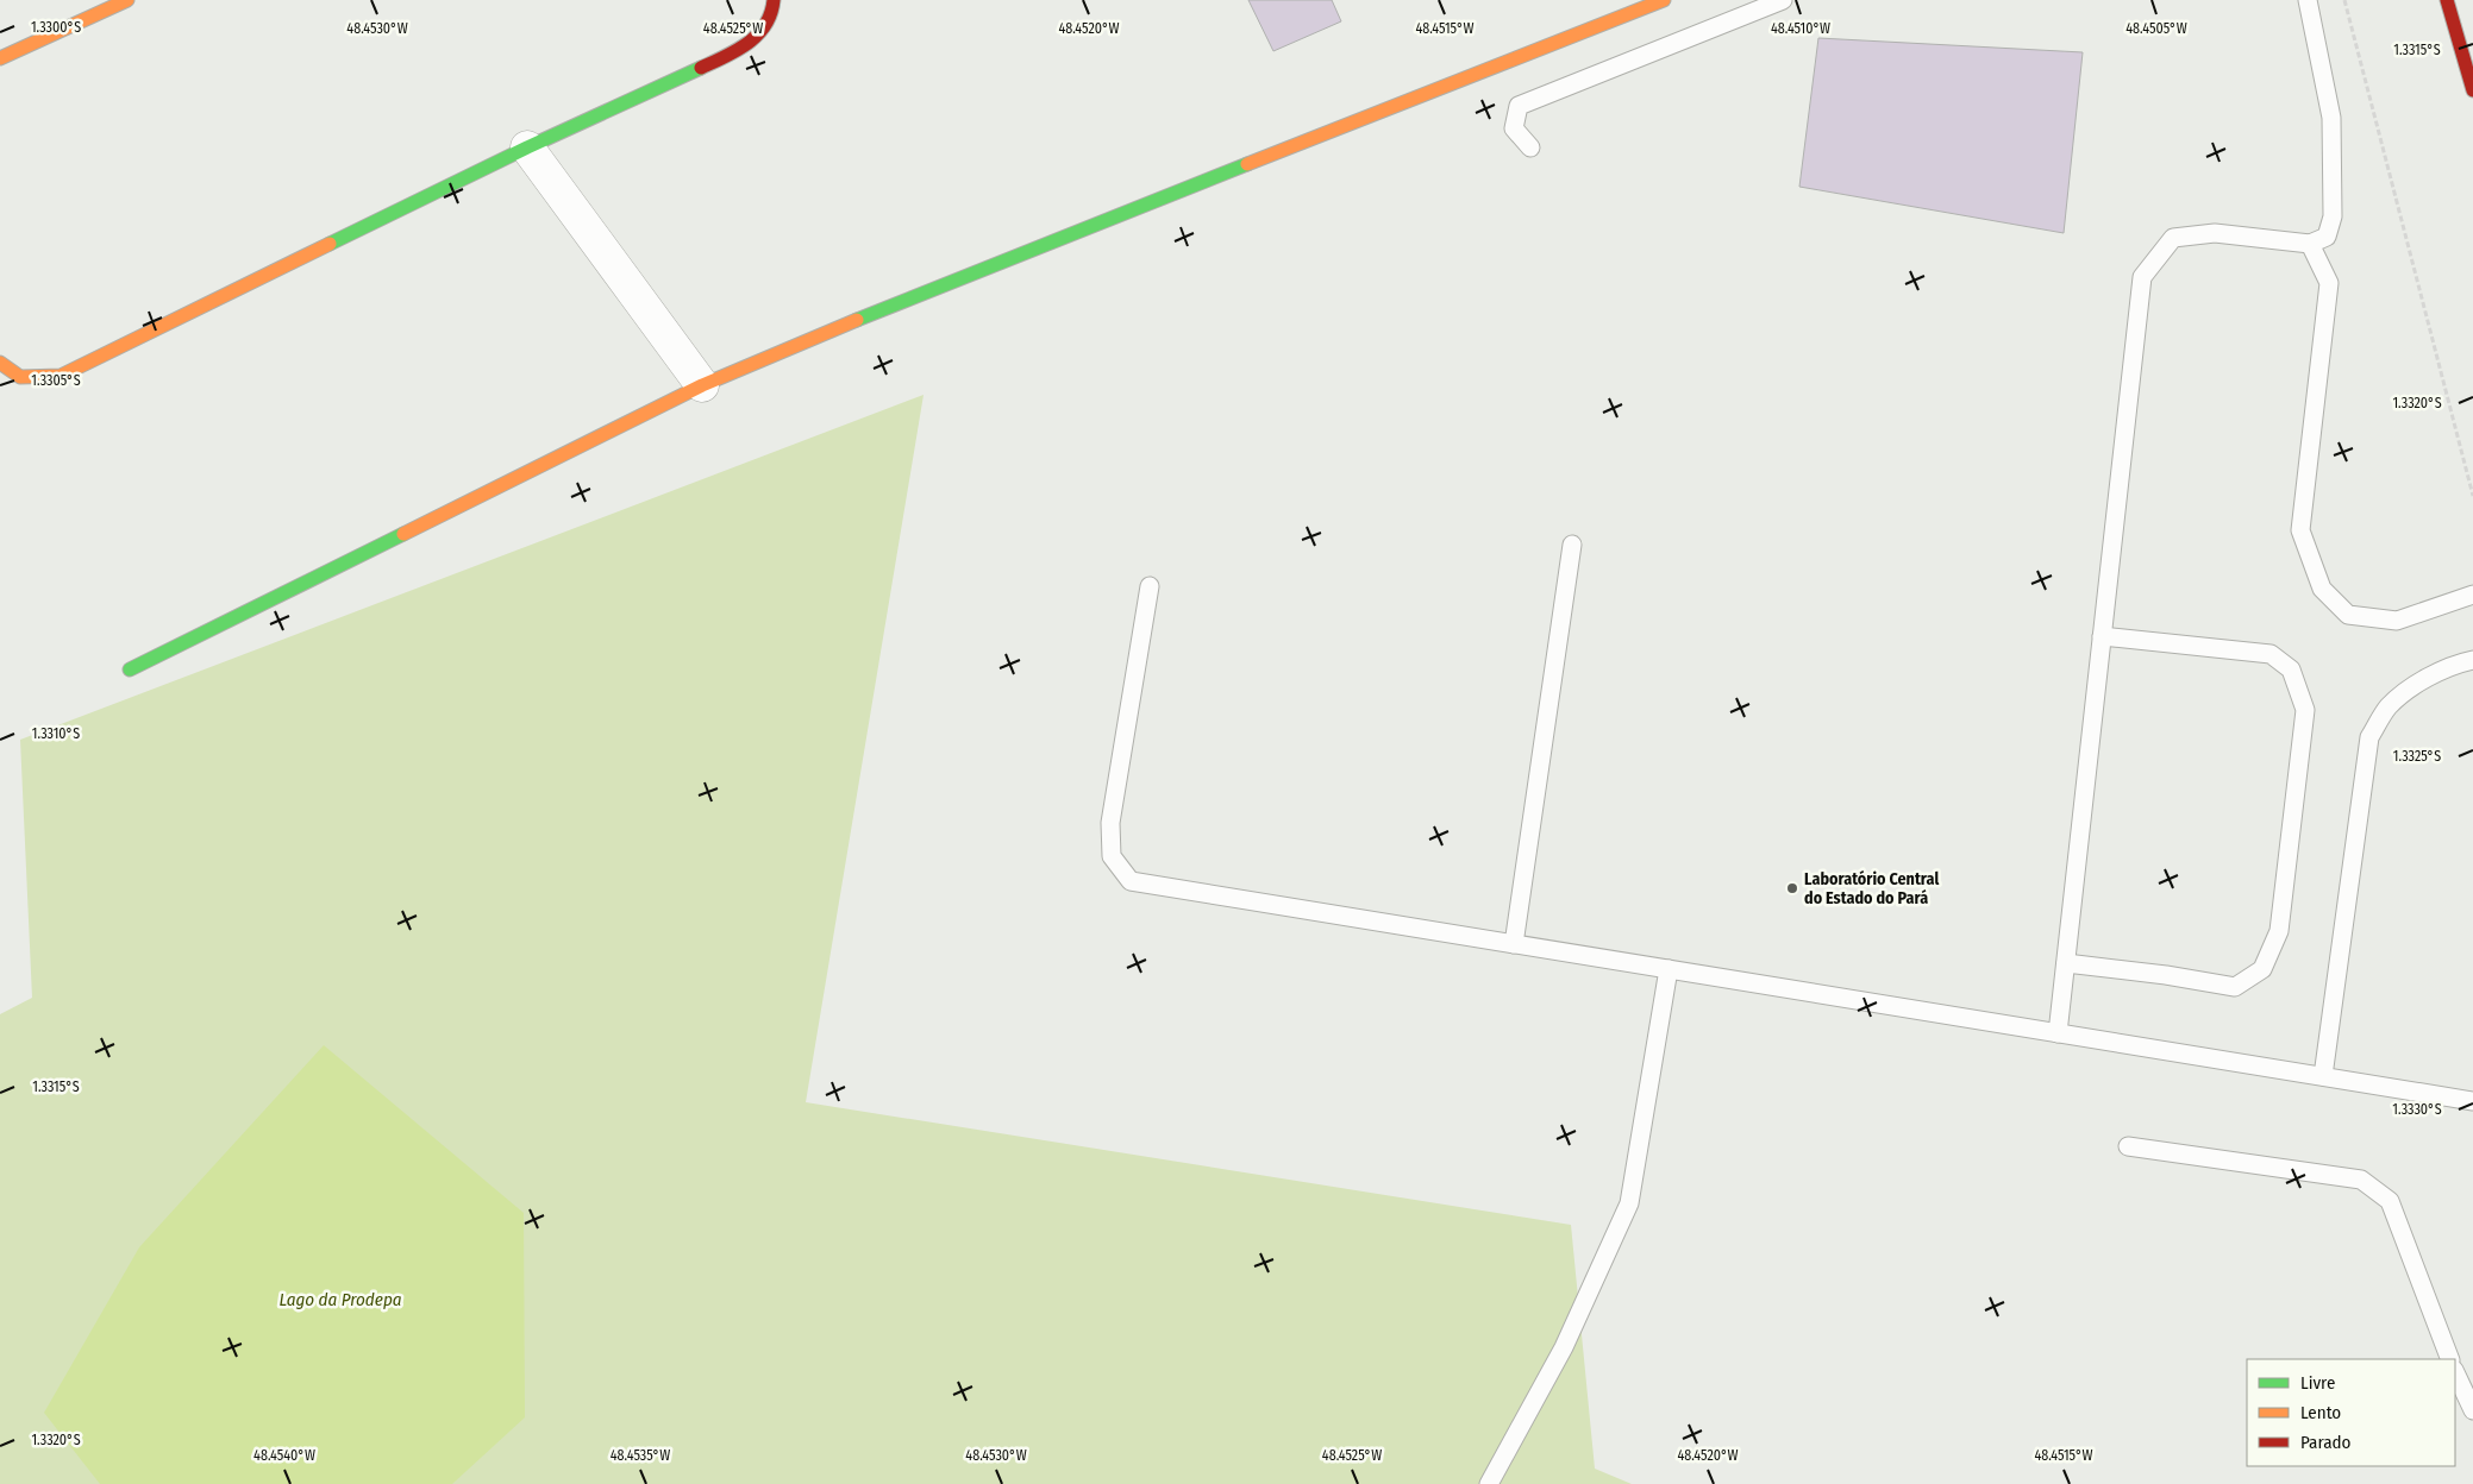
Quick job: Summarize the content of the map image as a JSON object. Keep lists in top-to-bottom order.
{
  "water": ["Lago da Prodepa"],
  "places": ["Laboratório Central do Estado do Pará"],
  "legend": ["Livre", "Lento", "Parado"],
  "coordinates": [
    "1.3300°S",
    "48.4530°W",
    "48.4525°W",
    "48.4520°W",
    "48.4515°W",
    "48.4510°W",
    "48.4505°W",
    "1.3315°S",
    "1.3305°S",
    "1.3320°S",
    "1.3310°S",
    "1.3325°S",
    "1.3330°S",
    "48.4540°W",
    "48.4535°W"
  ]
}
